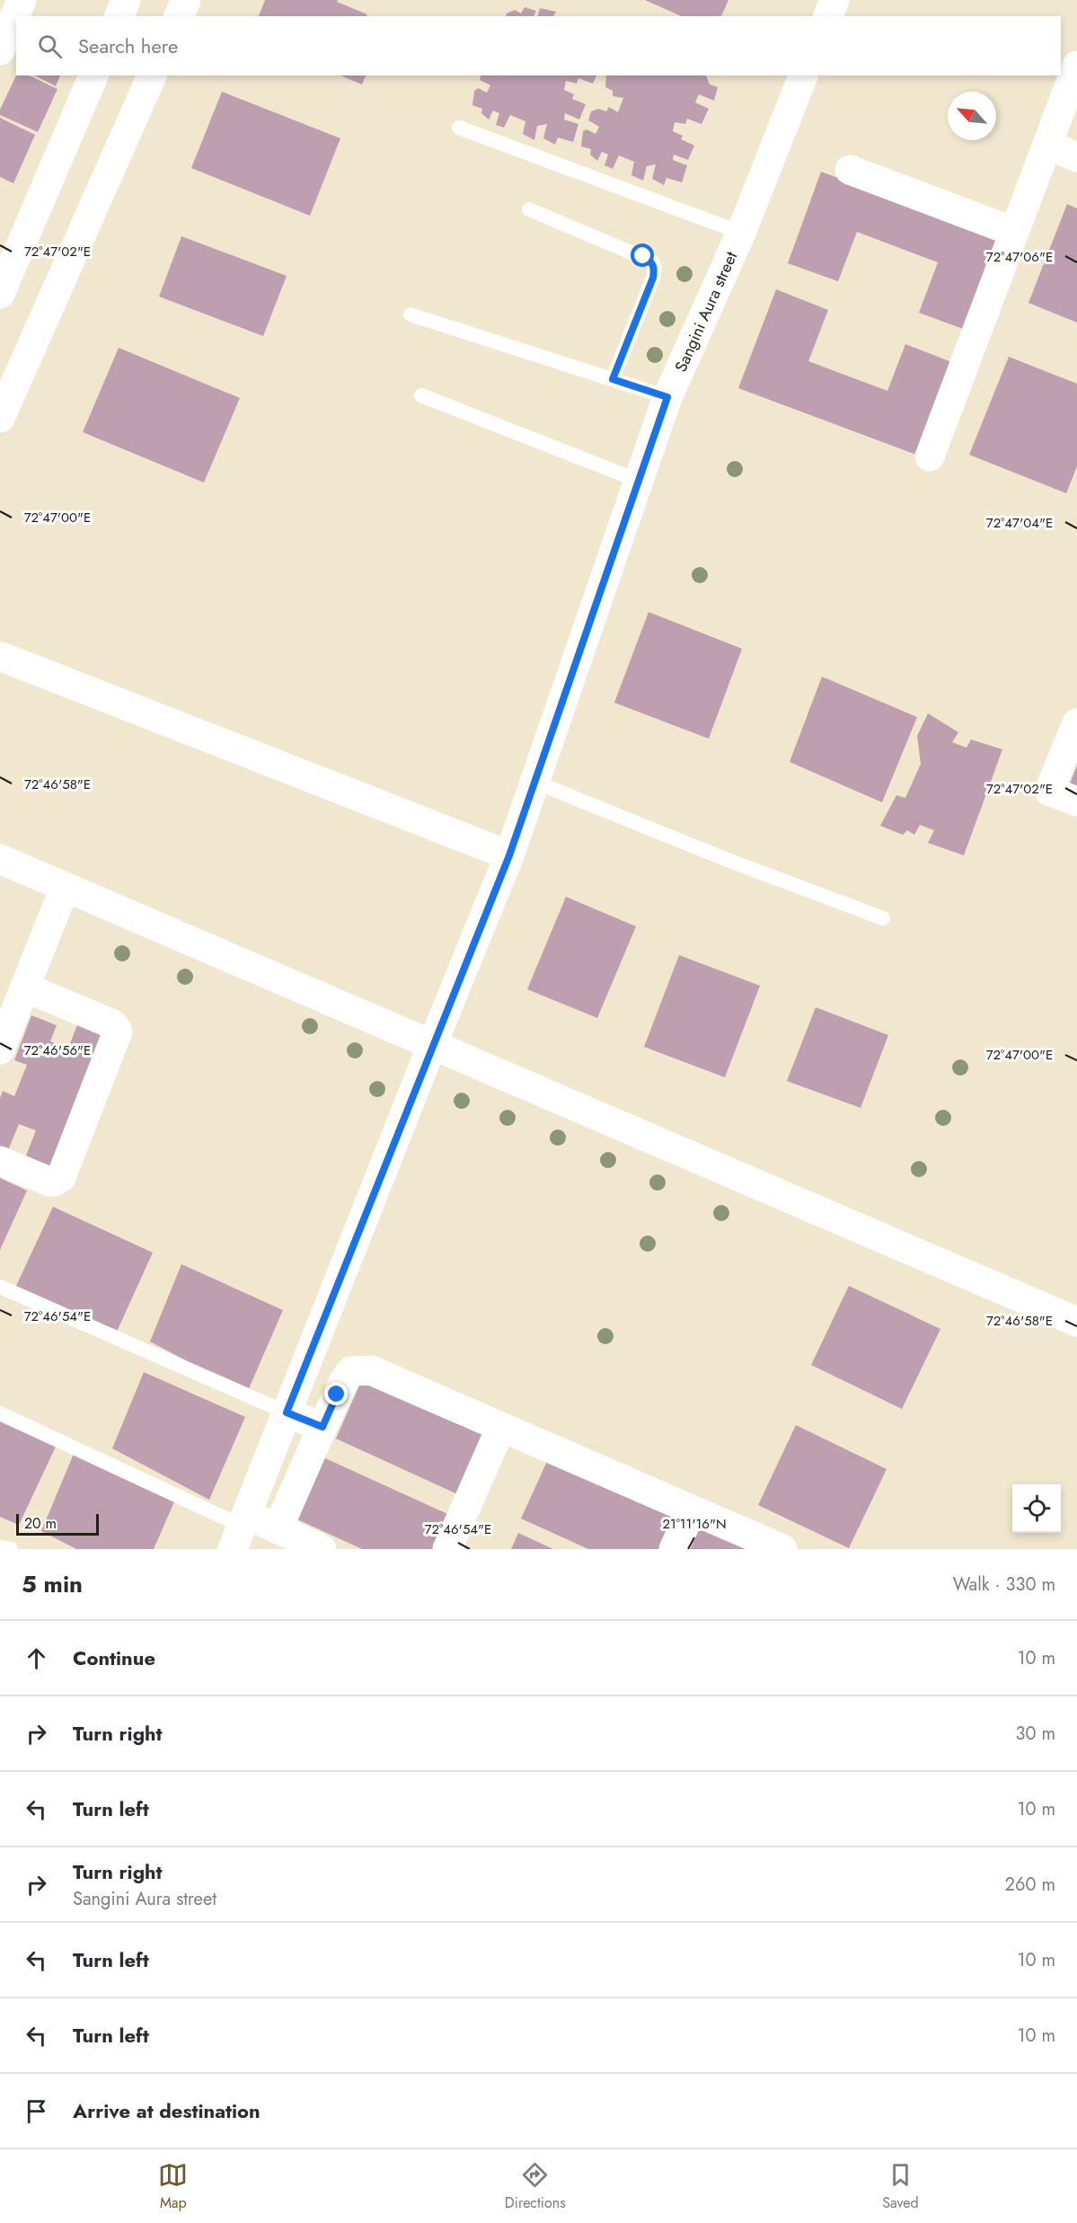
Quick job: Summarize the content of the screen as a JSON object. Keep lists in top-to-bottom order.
{
  "streets": {
    "street": ["Sangini Aura street"]
  },
  "scale_bar": "20 m",
  "north": "top left",
  "page": {
    "search": "Search here",
    "scale": "20 m",
    "heading": ["5 min", "Walk · 330 m"],
    "list": [
      ["Continue", "10 m"],
      ["Turn right", "30 m"],
      ["Turn left", "10 m"],
      ["Turn right", "Sangini Aura street", "260 m"],
      ["Turn left", "10 m"],
      ["Turn left", "10 m"],
      "Arrive at destination"
    ],
    "nav": ["Map", "Directions", "Saved"]
  },
  "coordinates": [
    "72°47'02\"E",
    "72°47'06\"E",
    "72°47'00\"E",
    "72°47'04\"E",
    "72°46'58\"E",
    "72°46'56\"E",
    "72°46'54\"E",
    "21°11'16\"N"
  ]
}
